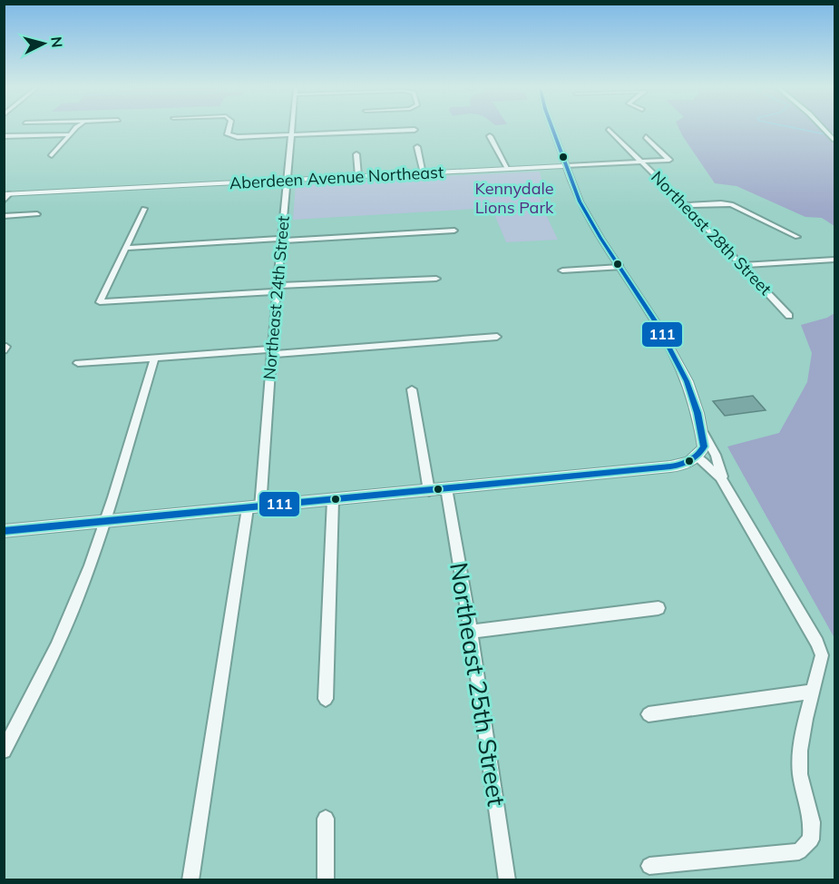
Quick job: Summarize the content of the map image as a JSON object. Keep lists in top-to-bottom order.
{
  "streets": {
    "street": [
      "Aberdeen Avenue Northeast",
      "Northeast 28th Street",
      "Northeast 24th Street",
      "Northeast 25th Street"
    ]
  },
  "crossings": [
    ["Aberdeen Avenue Northeast", "Northeast 28th Street"],
    ["Aberdeen Avenue Northeast", "Northeast 24th Street"]
  ],
  "parks": ["Kennydale Lions Park"],
  "lines": ["transit line 111"],
  "north": "right"
}
